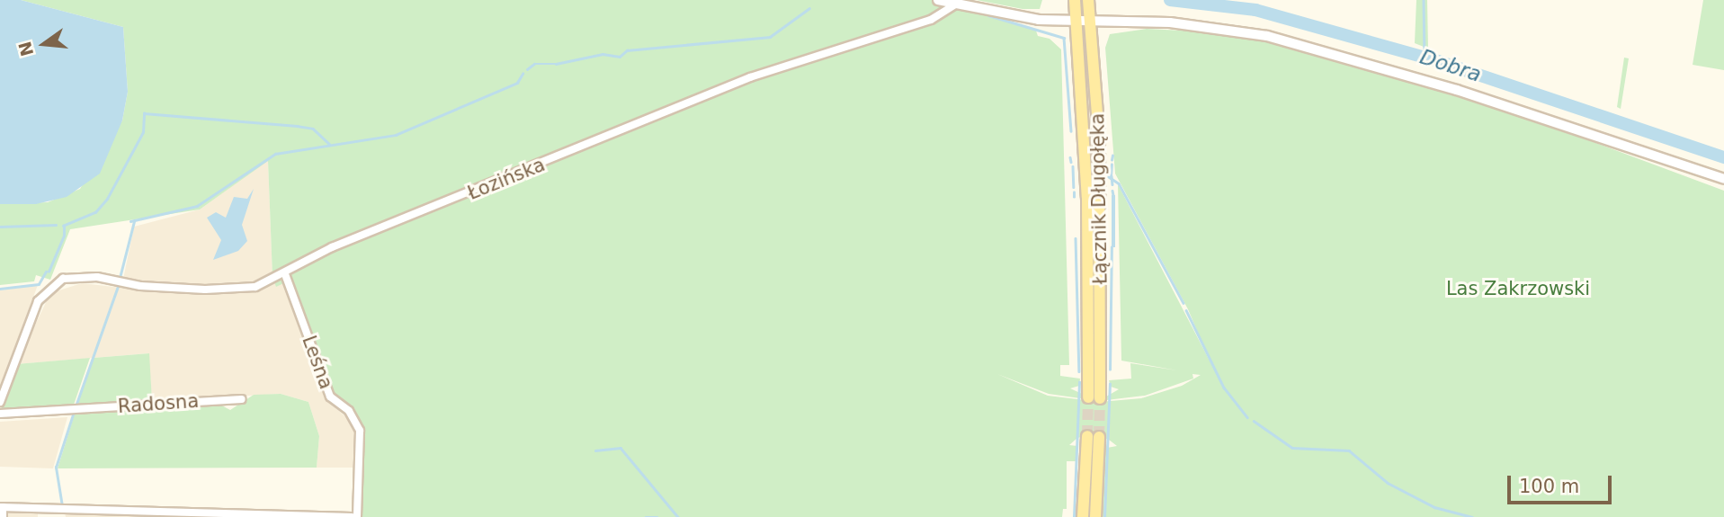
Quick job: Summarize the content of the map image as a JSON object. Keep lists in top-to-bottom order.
{
  "streets": {
    "main road": ["Łącznik Długołęka"],
    "street": ["Łozińska", "Leśna", "Radosna"]
  },
  "crossings": [
    ["Łozińska", "Leśna"]
  ],
  "water": ["Dobra"],
  "parks": ["Las Zakrzowski"],
  "scale_bar": "100 m",
  "north": "left"
}
